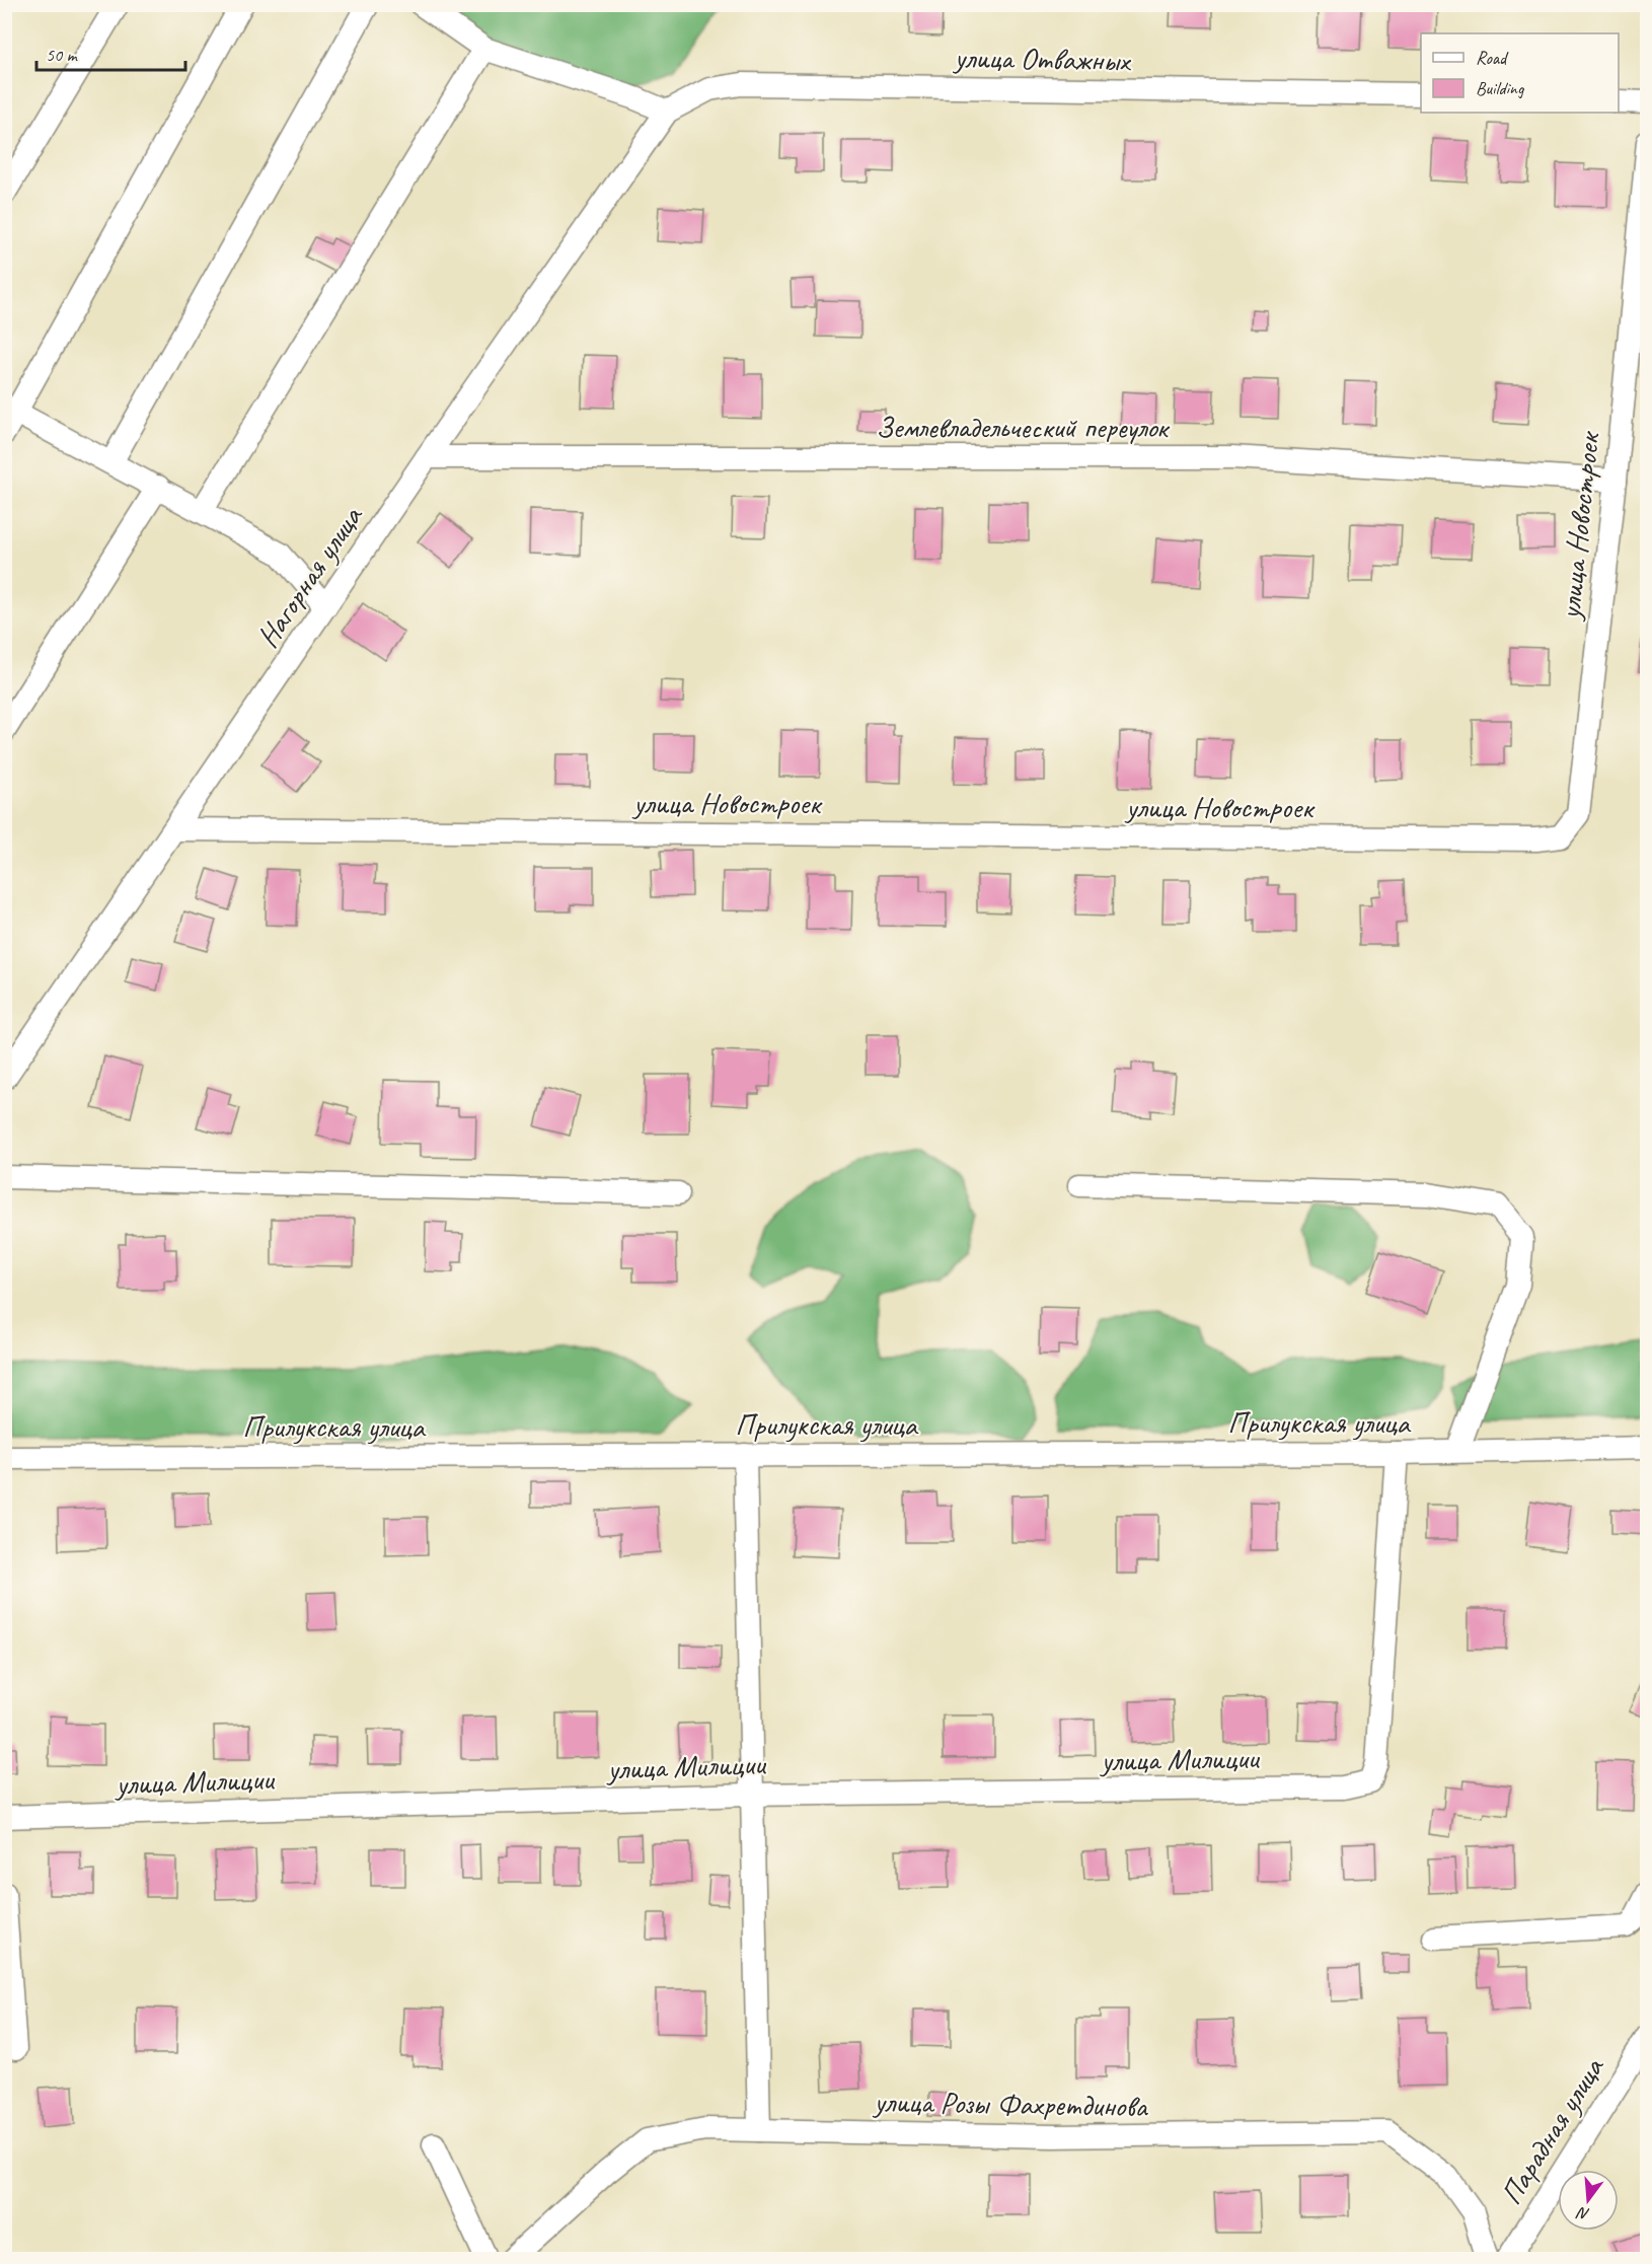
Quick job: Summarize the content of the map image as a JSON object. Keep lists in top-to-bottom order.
{
  "streets": {
    "street": [
      "улица Отважных",
      "Землевладельческий переулок",
      "улица Новостроек",
      "Нагорная улица",
      "Прилукская улица",
      "улица Милиции",
      "улица Розы Фахретдинова",
      "Парадная улица"
    ]
  },
  "crossings": [
    ["улица Отважных", "Нагорная улица"],
    ["Землевладельческий переулок", "улица Новостроек"],
    ["Землевладельческий переулок", "Нагорная улица"],
    ["улица Новостроек", "Нагорная улица"],
    ["Прилукская улица", "улица Милиции"]
  ],
  "legend": ["Road", "Building"],
  "scale_bar": "50 m",
  "north": "bottom"
}
